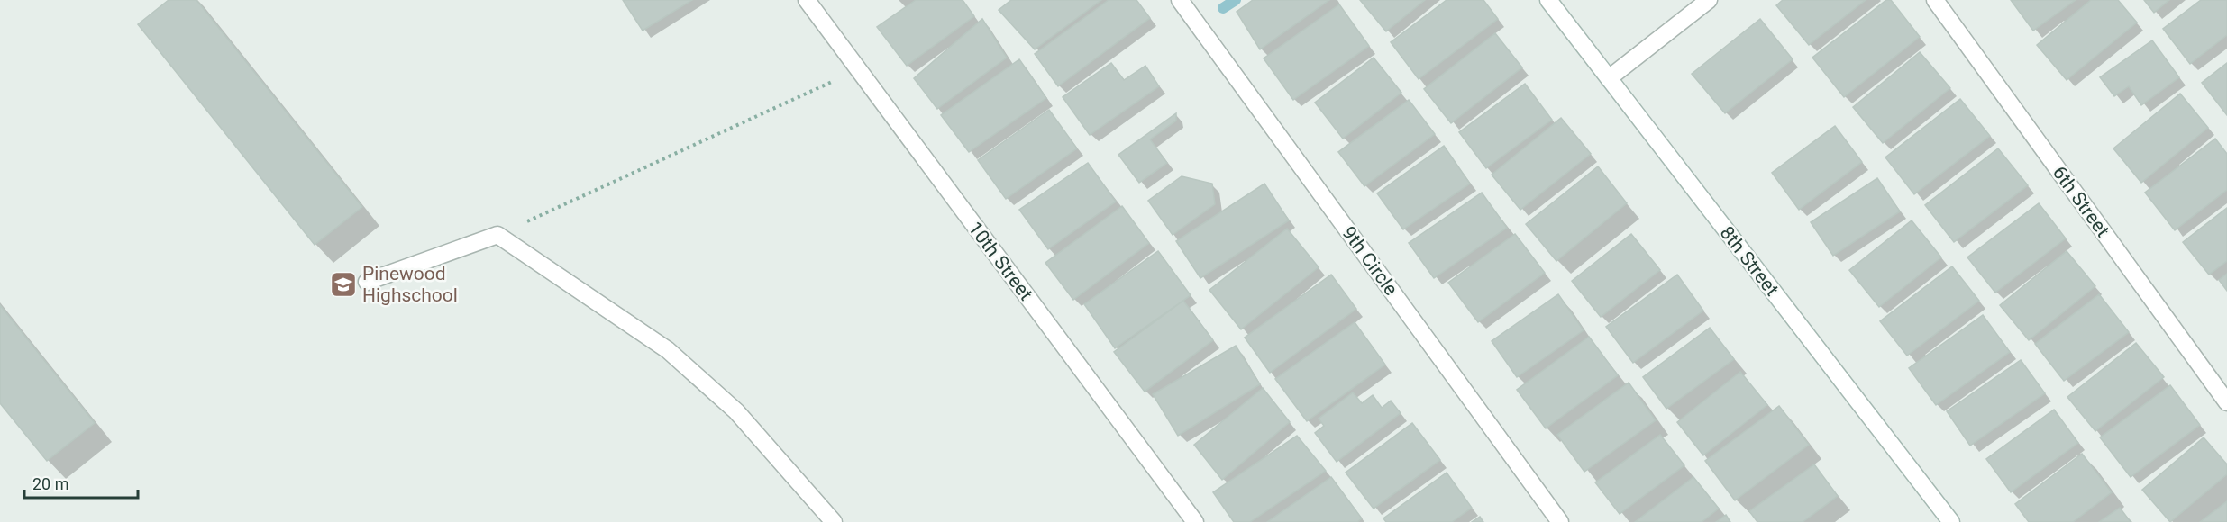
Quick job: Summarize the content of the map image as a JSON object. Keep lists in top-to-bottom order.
{
  "streets": {
    "street": [
      "6th Street",
      "10th Street",
      "9th Circle",
      "8th Street"
    ]
  },
  "places": {
    "school or university": ["Pinewood Highschool"]
  },
  "scale_bar": "20 m"
}
